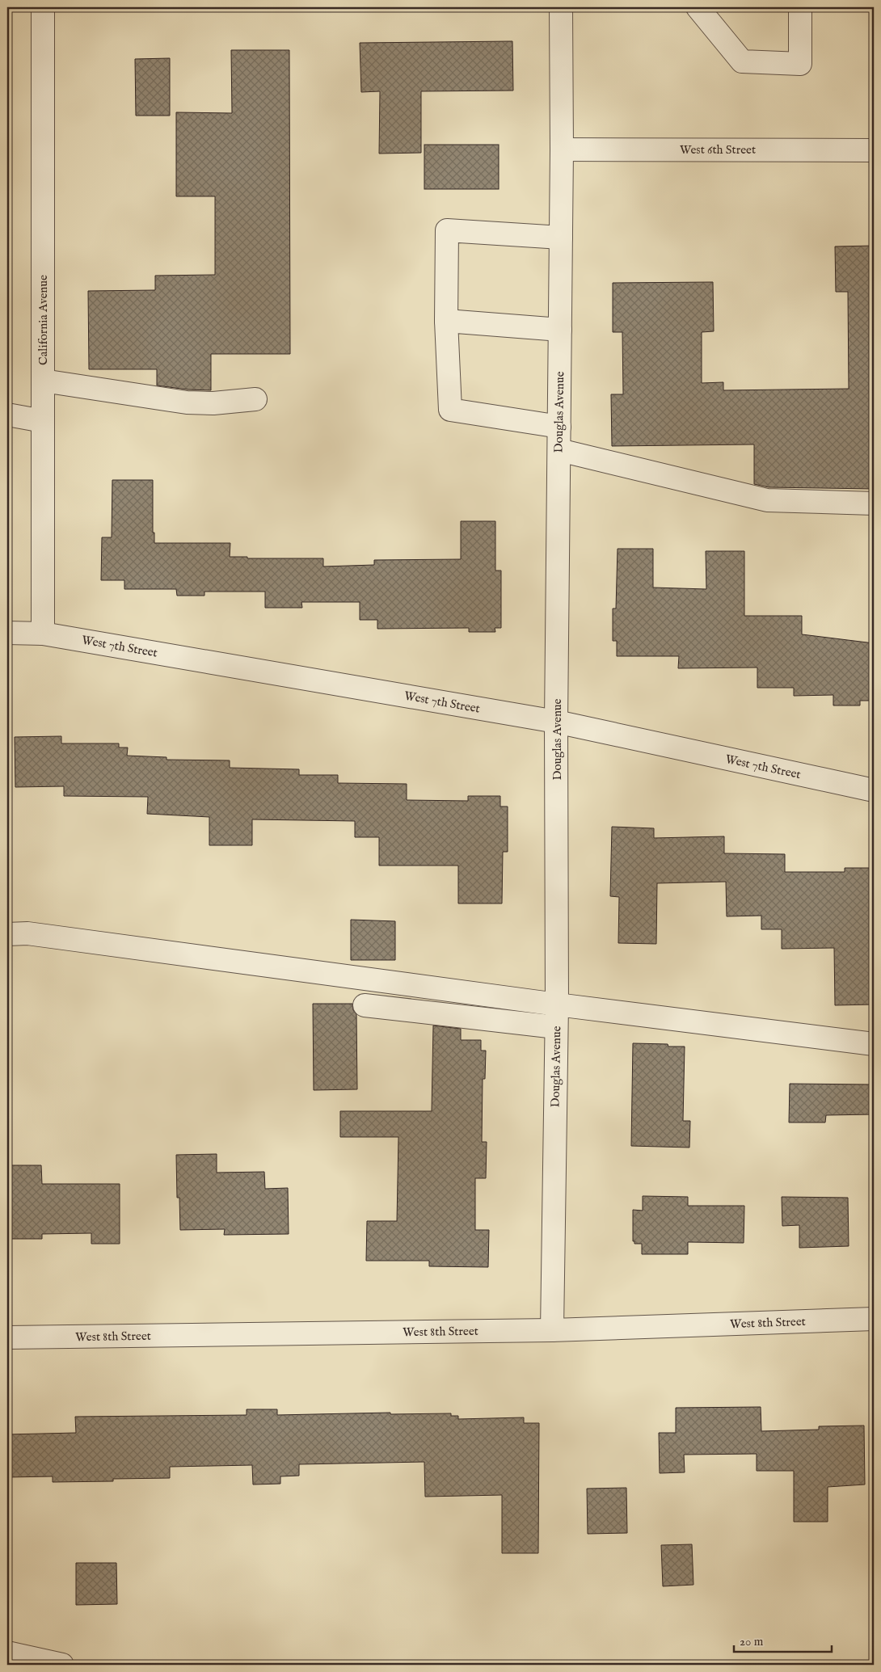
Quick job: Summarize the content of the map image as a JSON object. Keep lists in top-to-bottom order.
{
  "streets": {
    "street": [
      "West 6th Street",
      "California Avenue",
      "Douglas Avenue",
      "West 7th Street",
      "West 8th Street"
    ]
  },
  "crossings": [
    ["West 6th Street", "Douglas Avenue"],
    ["California Avenue", "West 7th Street"],
    ["Douglas Avenue", "West 7th Street"],
    ["Douglas Avenue", "West 8th Street"]
  ],
  "scale_bar": "20 m"
}
